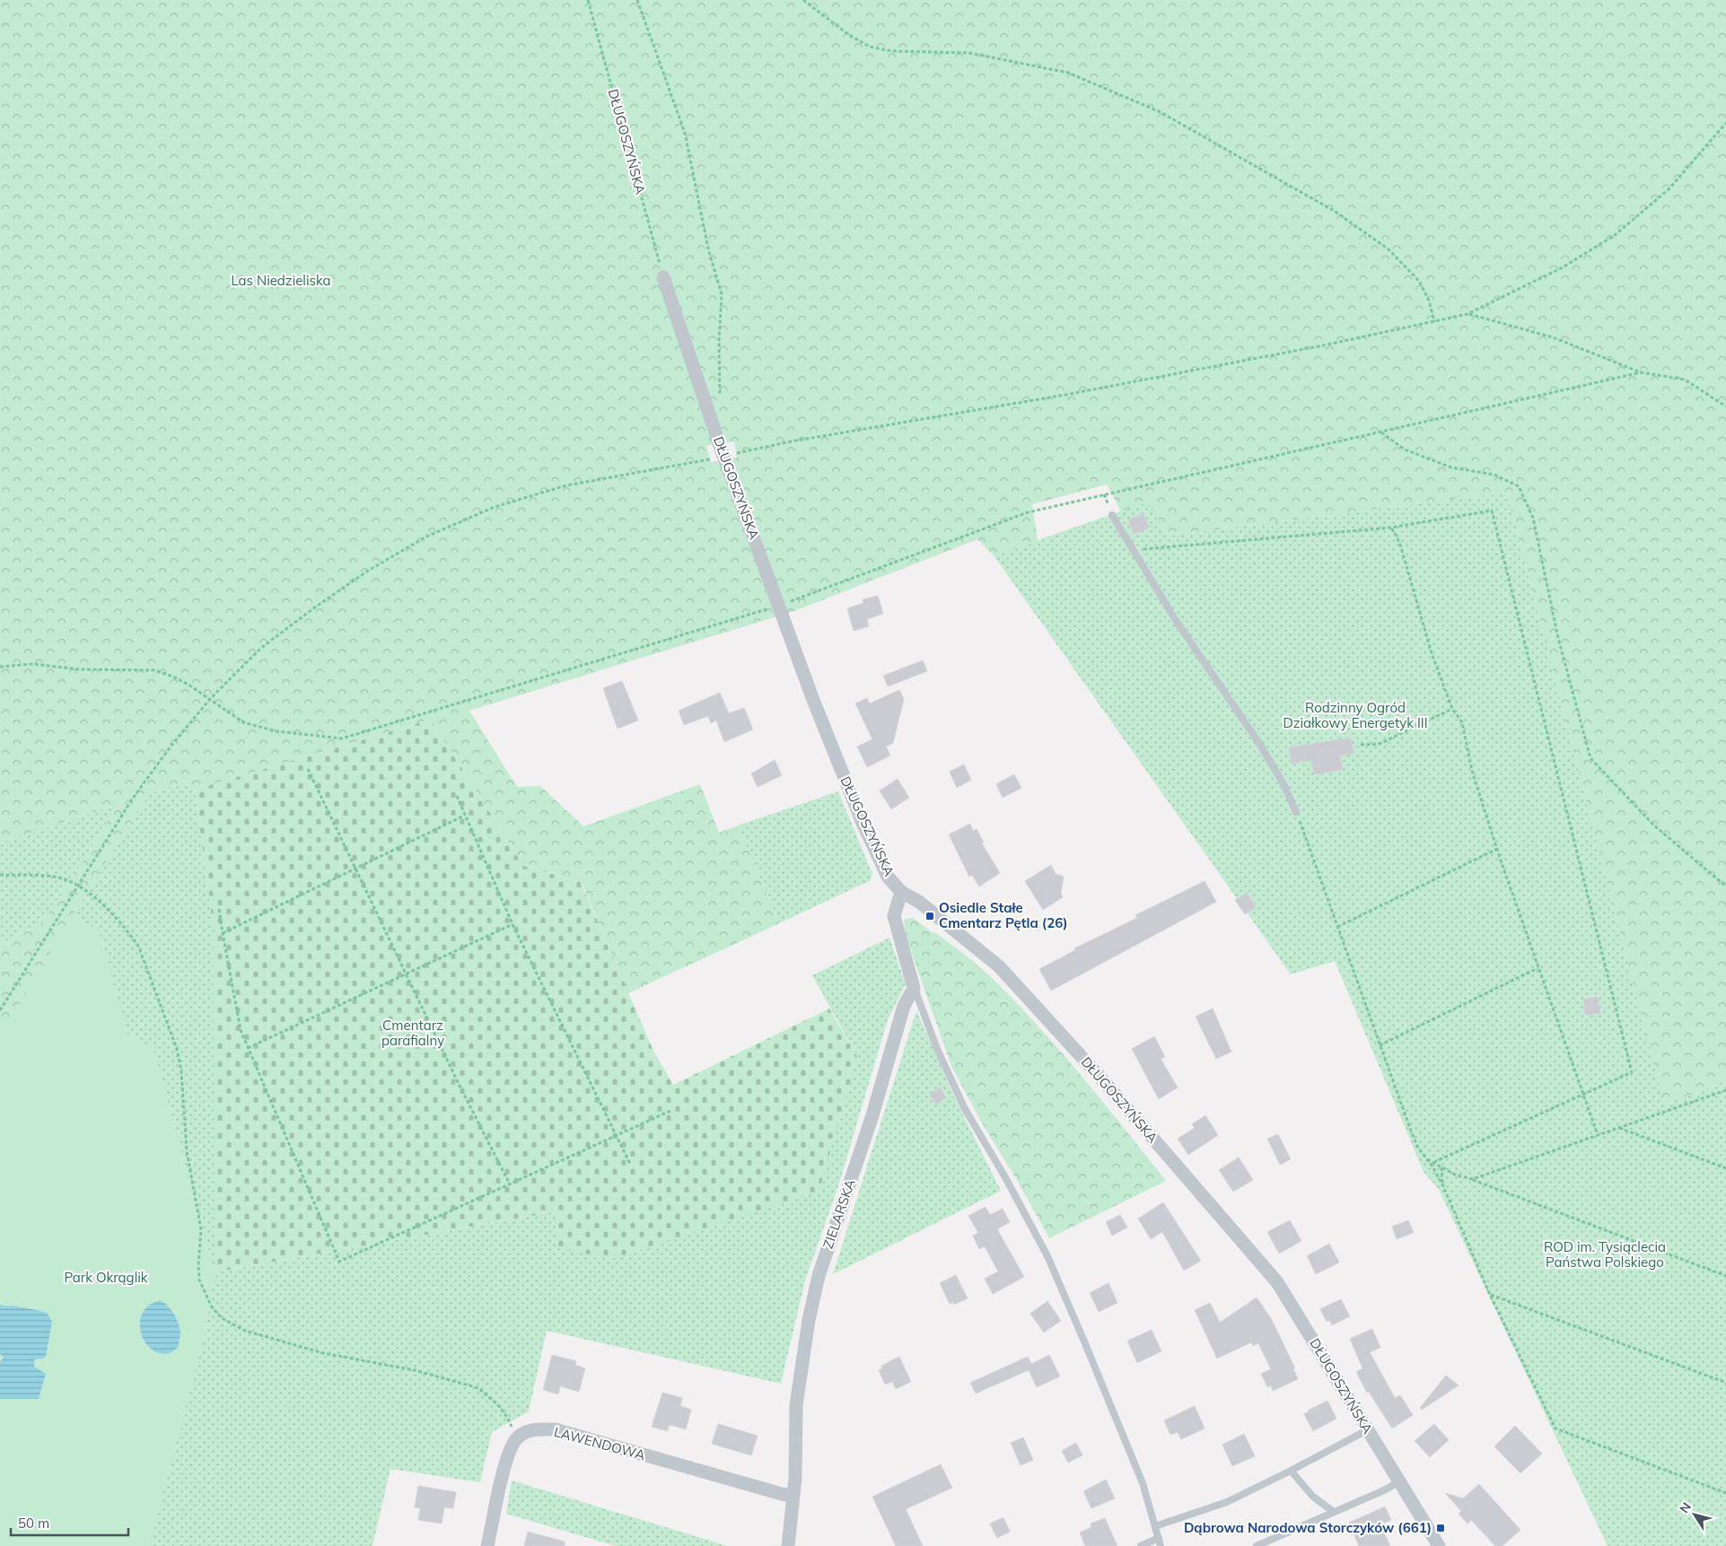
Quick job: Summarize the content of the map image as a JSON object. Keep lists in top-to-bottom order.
{
  "streets": {
    "street": ["DŁUGOSZYŃSKA", "ZIELARSKA", "LAWENDOWA"]
  },
  "crossings": [
    ["ZIELARSKA", "LAWENDOWA"]
  ],
  "parks": [
    "Las Niedzieliska",
    "Rodzinny Ogród Działkowy Energetyk III",
    "Cmentarz parafialny",
    "ROD im. Tysiąclecia Państwa Polskiego",
    "Park Okrąglik"
  ],
  "places": {
    "transit": ["Osiedle Stałe Cmentarz Pętla (26)", "Dąbrowa Narodowa Storczyków (661)"]
  },
  "scale_bar": "50 m",
  "north": "top left"
}
